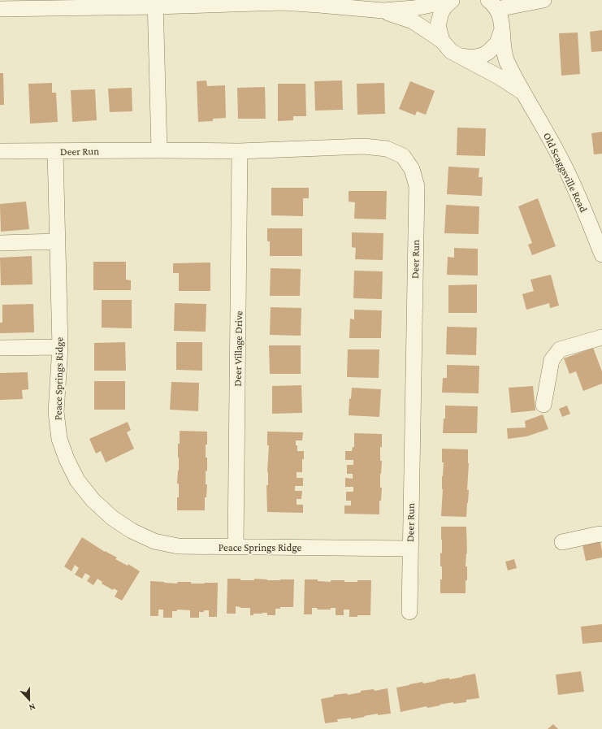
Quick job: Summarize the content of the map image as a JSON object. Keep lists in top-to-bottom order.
{
  "streets": {
    "street": [
      "Deer Run",
      "Old Scaggsville Road",
      "Deer Village Drive",
      "Peace Springs Ridge"
    ]
  },
  "crossings": [
    ["Deer Run", "Deer Village Drive"],
    ["Deer Run", "Peace Springs Ridge"],
    ["Deer Village Drive", "Peace Springs Ridge"]
  ],
  "north": "bottom"
}
